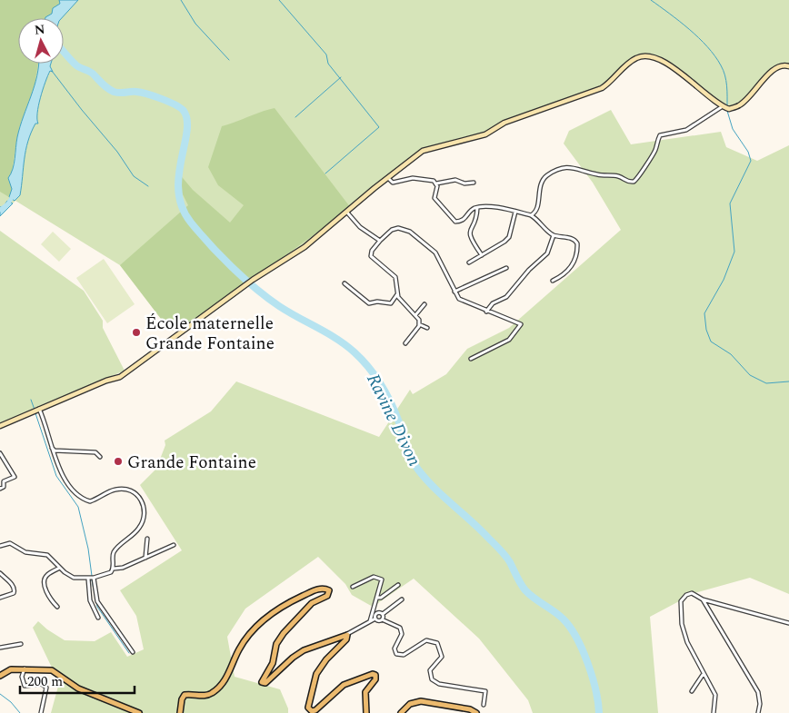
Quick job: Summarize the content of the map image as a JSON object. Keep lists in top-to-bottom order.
{
  "water": ["Ravine Divon"],
  "places": ["École maternelle Grande Fontaine", "Grande Fontaine"],
  "scale_bar": "200 m",
  "north": "top"
}
